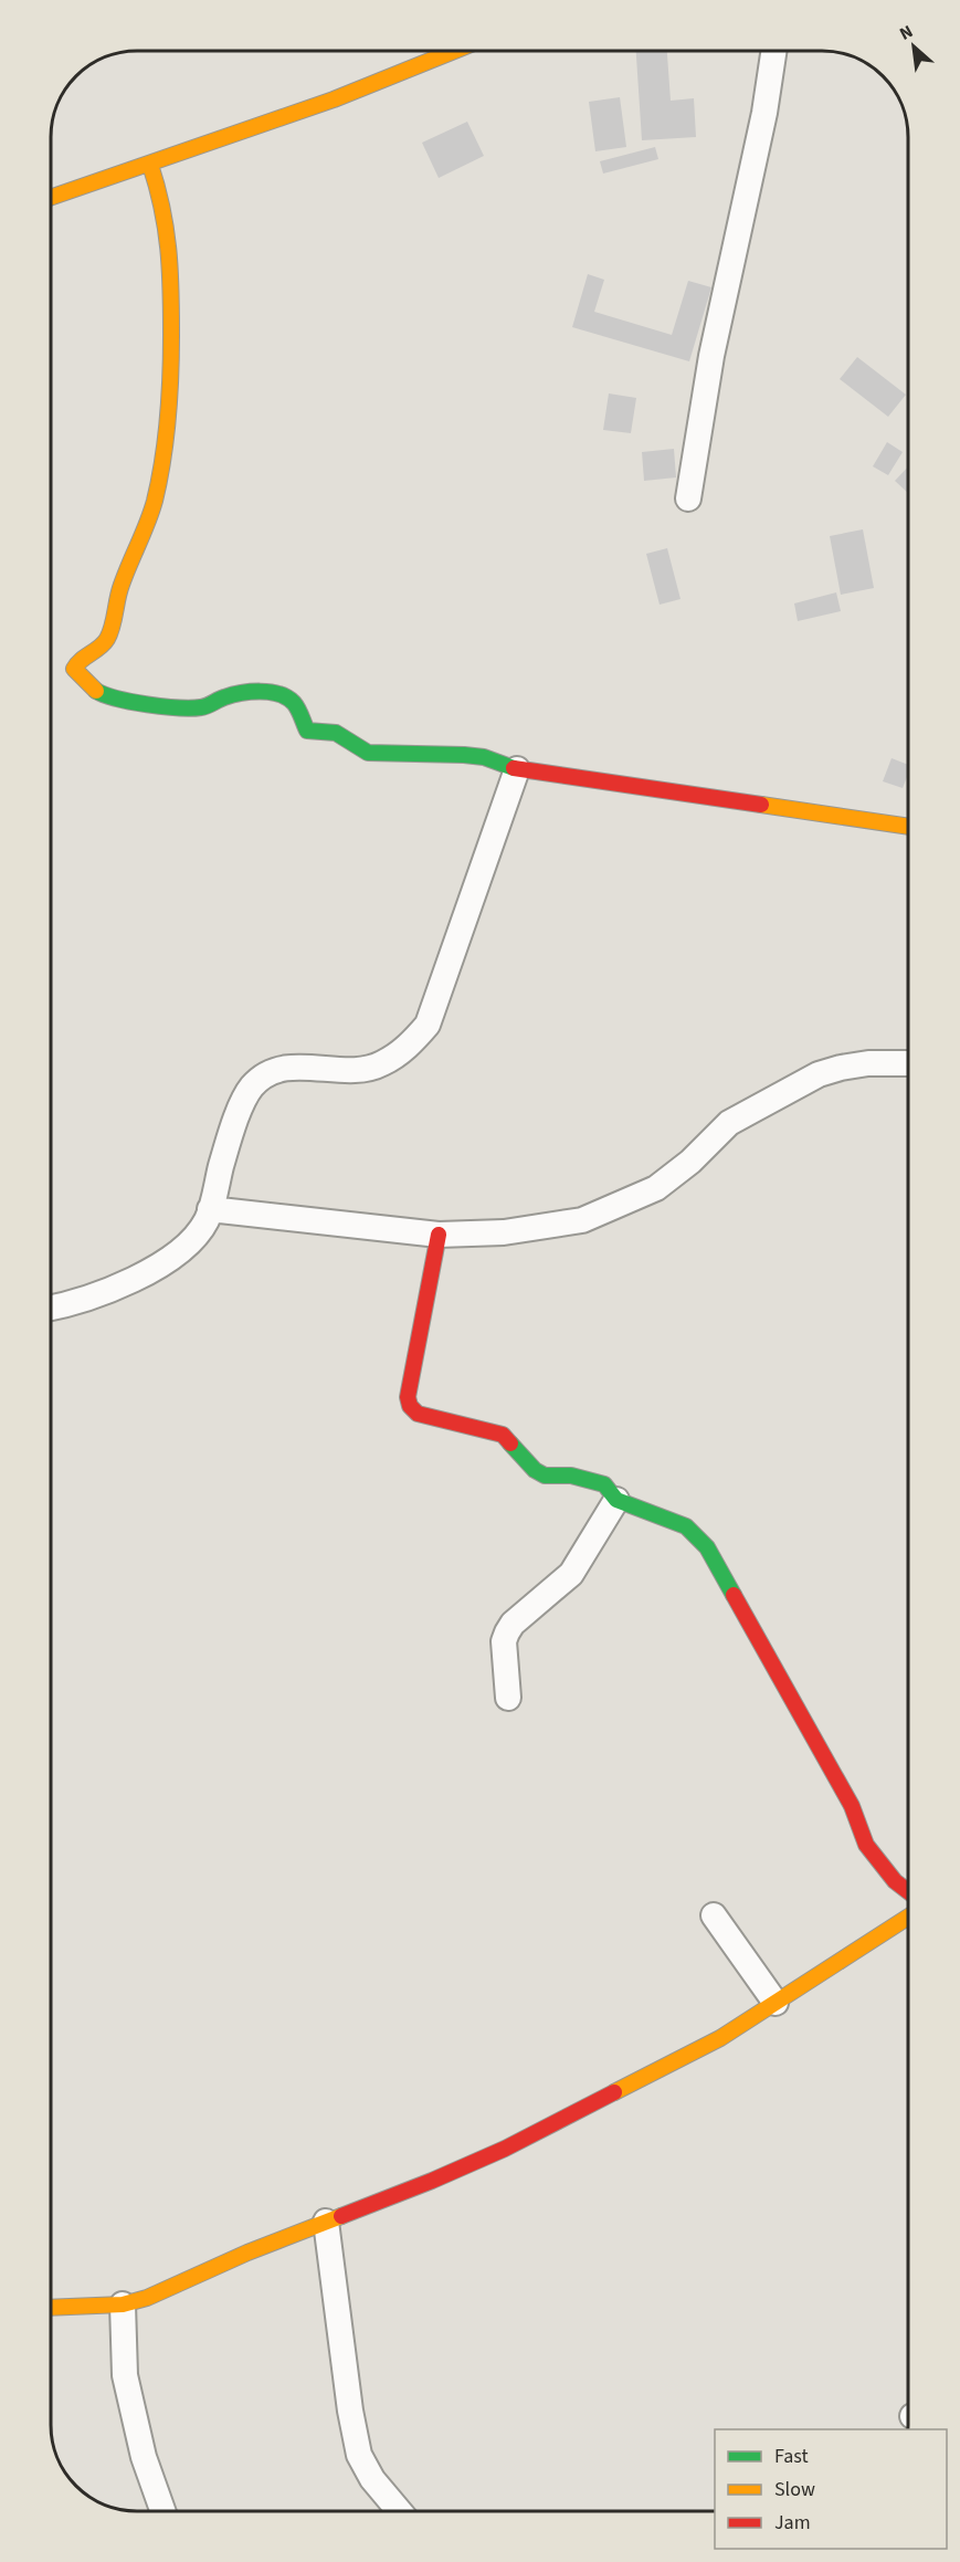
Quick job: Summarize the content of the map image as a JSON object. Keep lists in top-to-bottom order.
{
  "legend": ["Fast", "Slow", "Jam"],
  "north": "top left"
}
